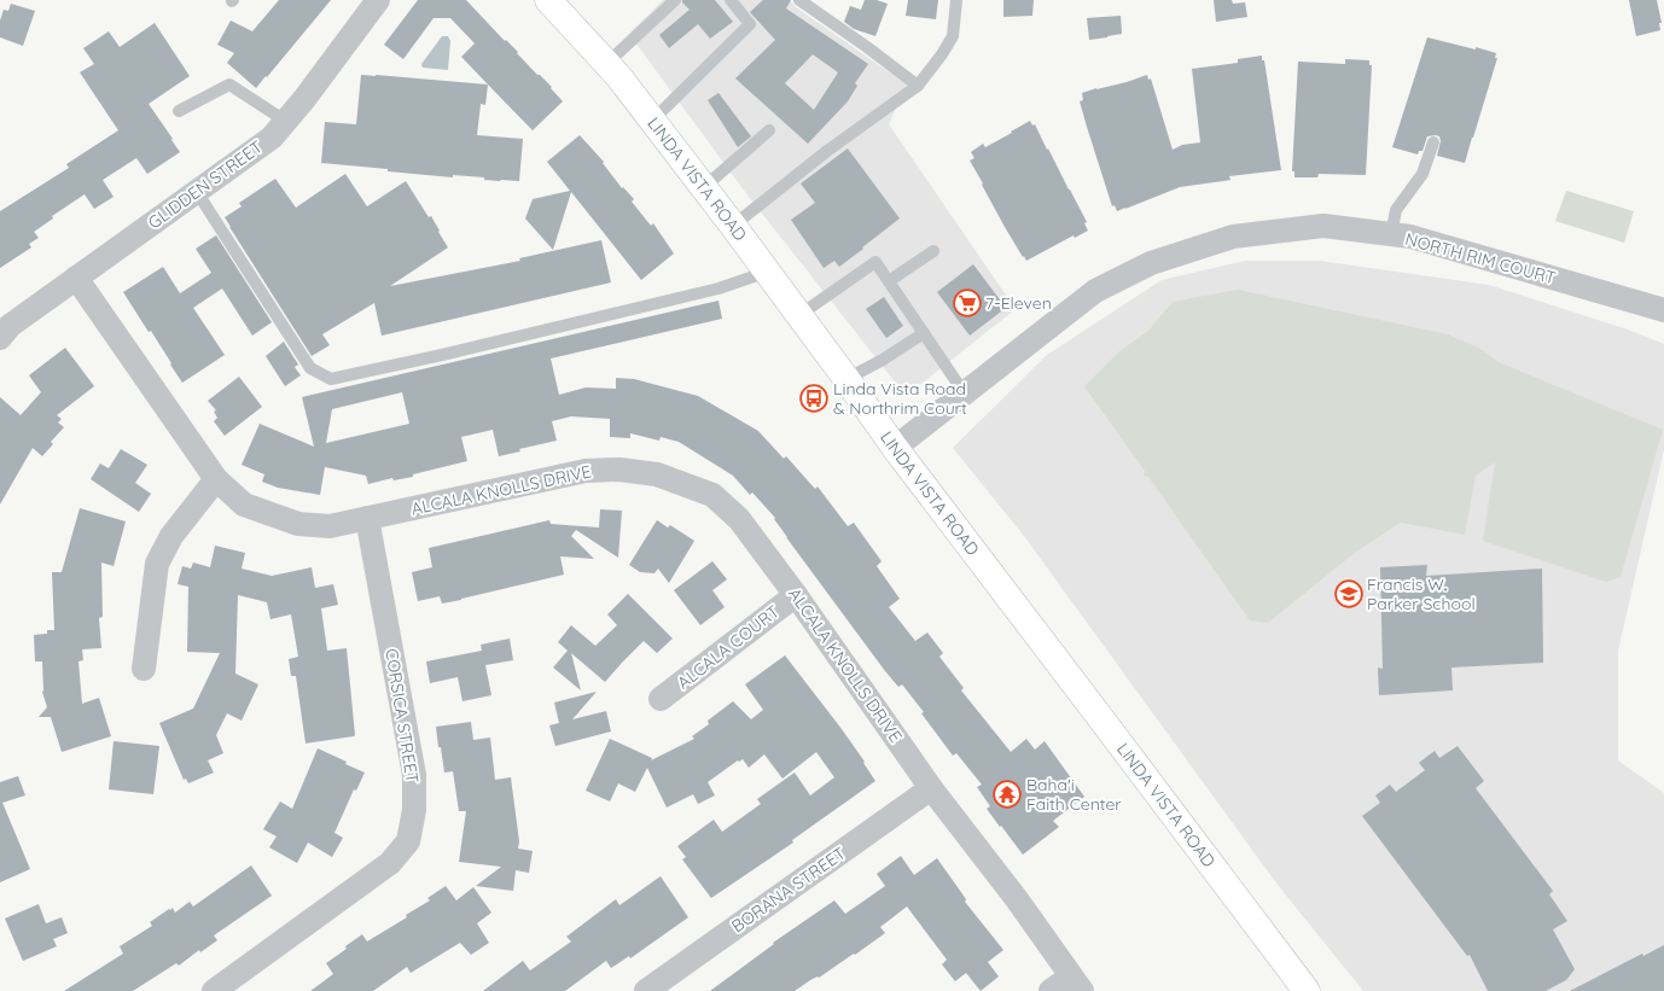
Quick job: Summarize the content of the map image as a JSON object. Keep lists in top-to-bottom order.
{
  "streets": {
    "main road": ["LINDA VISTA ROAD"],
    "street": [
      "GLIDDEN STREET",
      "NORTH RIM COURT",
      "ALCALA KNOLLS DRIVE",
      "ALCALA COURT",
      "CORSICA STREET",
      "BORANA STREET"
    ]
  },
  "crossings": [
    ["LINDA VISTA ROAD", "NORTH RIM COURT"],
    ["GLIDDEN STREET", "ALCALA KNOLLS DRIVE"],
    ["ALCALA KNOLLS DRIVE", "ALCALA COURT"],
    ["ALCALA KNOLLS DRIVE", "CORSICA STREET"],
    ["ALCALA KNOLLS DRIVE", "BORANA STREET"]
  ],
  "places": {
    "supermarket": ["7-Eleven"],
    "bus stop": ["Linda Vista Road & Northrim Court"],
    "school or university": ["Francis W. Parker School"],
    "temple": ["Baha'i Faith Center"]
  }
}
